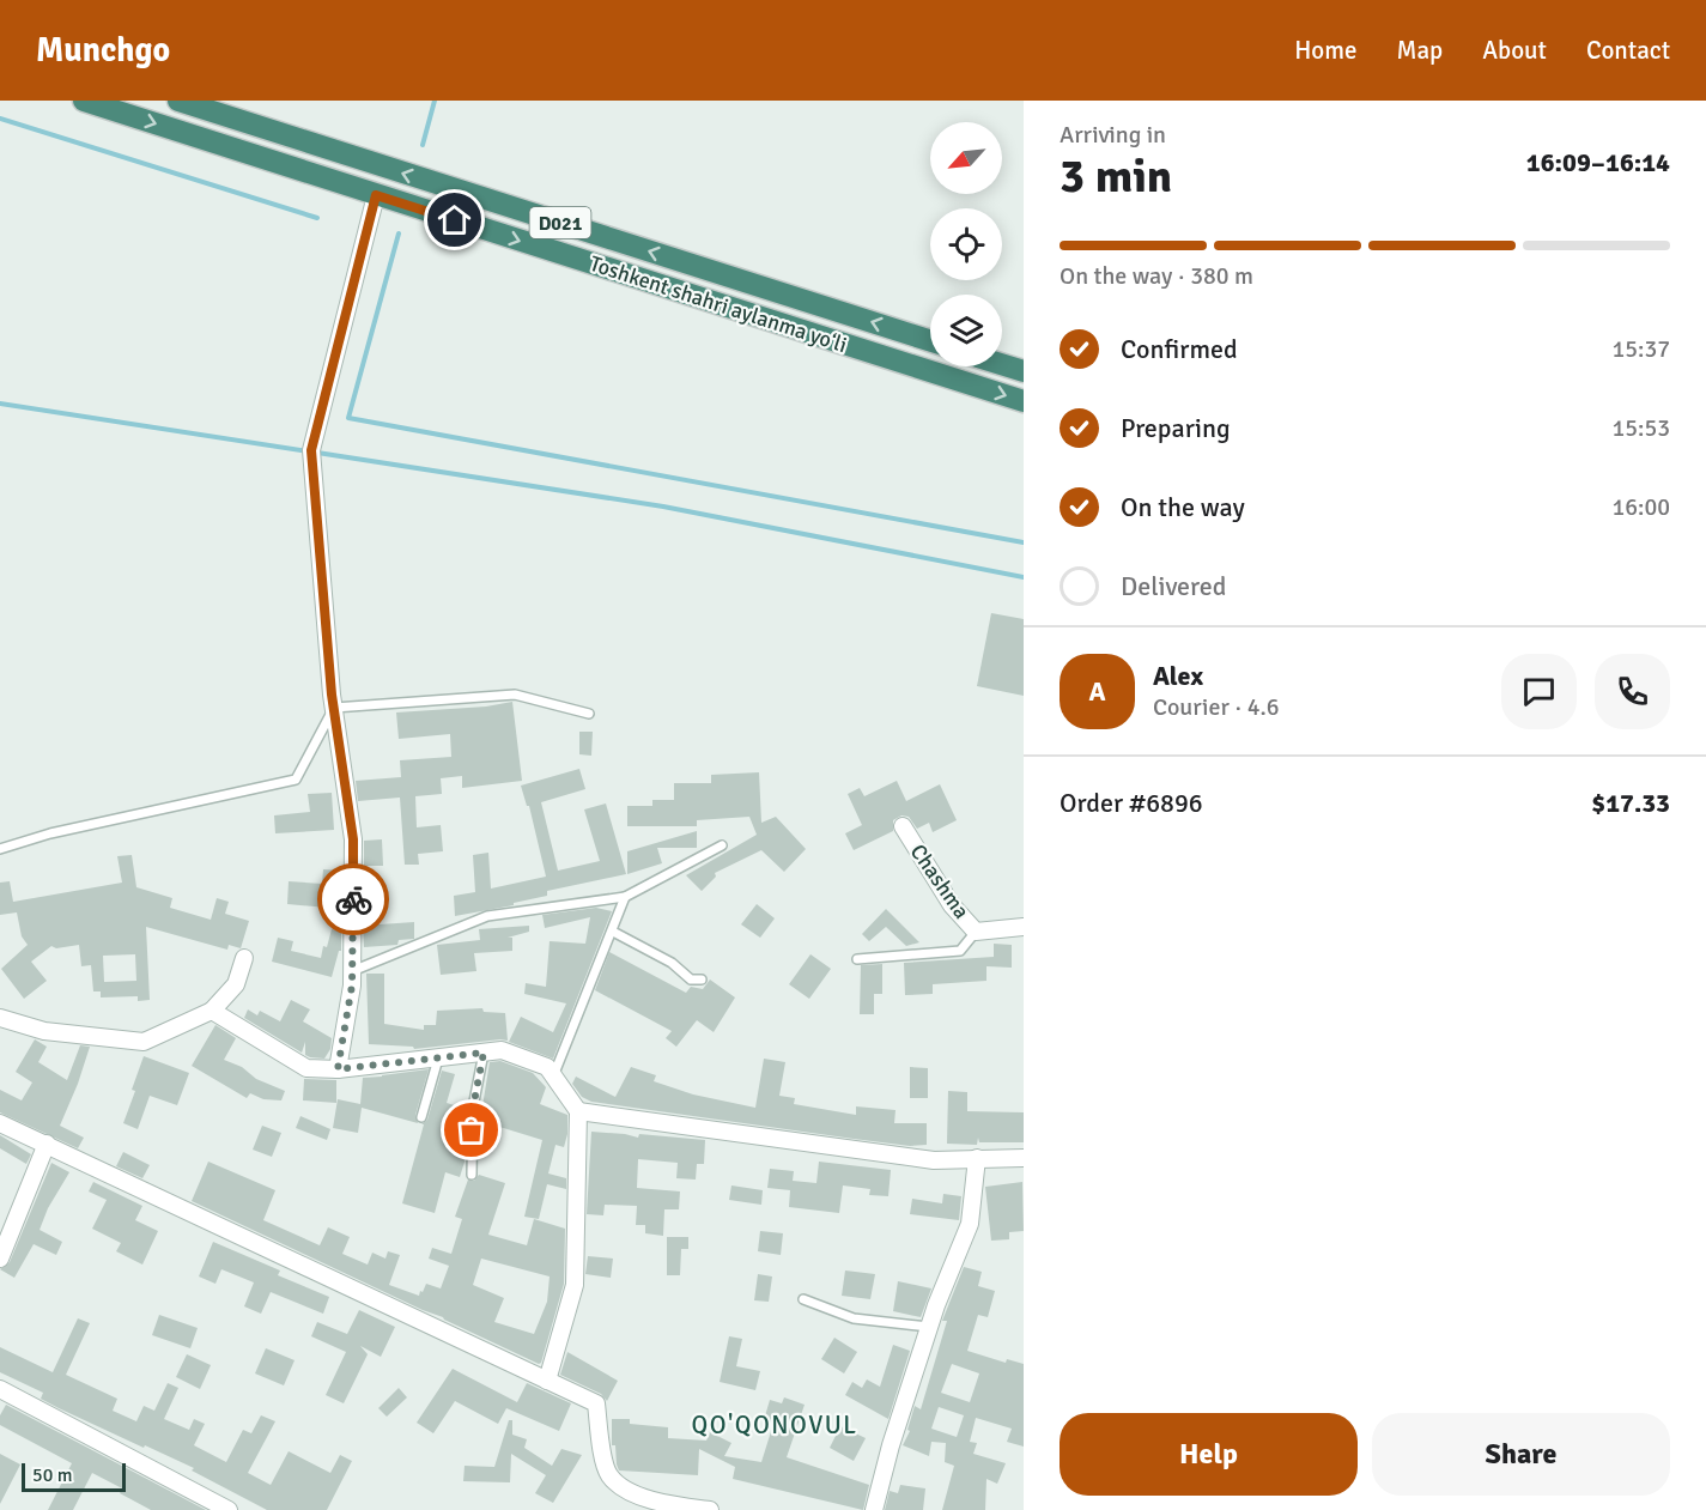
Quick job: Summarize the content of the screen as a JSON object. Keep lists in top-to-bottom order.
{
  "streets": {
    "highway": ["D021", "Toshkent shahri aylanma yoʻli"],
    "street": ["Chashma"]
  },
  "districts": ["QO'QONOVUL"],
  "scale_bar": "50 m",
  "north": "bottom left",
  "page": {
    "header": "Munchgo",
    "nav": [
      "Home",
      "Map",
      "About",
      "Contact"
    ],
    "heading": ["3 min", "Arriving in", "16:09–16:14"],
    "panel": [
      "Alex",
      "Courier · 4.6",
      "Order #6896",
      "$17.33"
    ],
    "bar": "On the way · 380 m",
    "list": [
      ["Confirmed", "15:37"],
      ["Preparing", "15:53"],
      ["On the way", "16:00"],
      "Delivered"
    ],
    "round": "A",
    "buttons": ["Help", "Share"],
    "scale": "50 m"
  }
}
